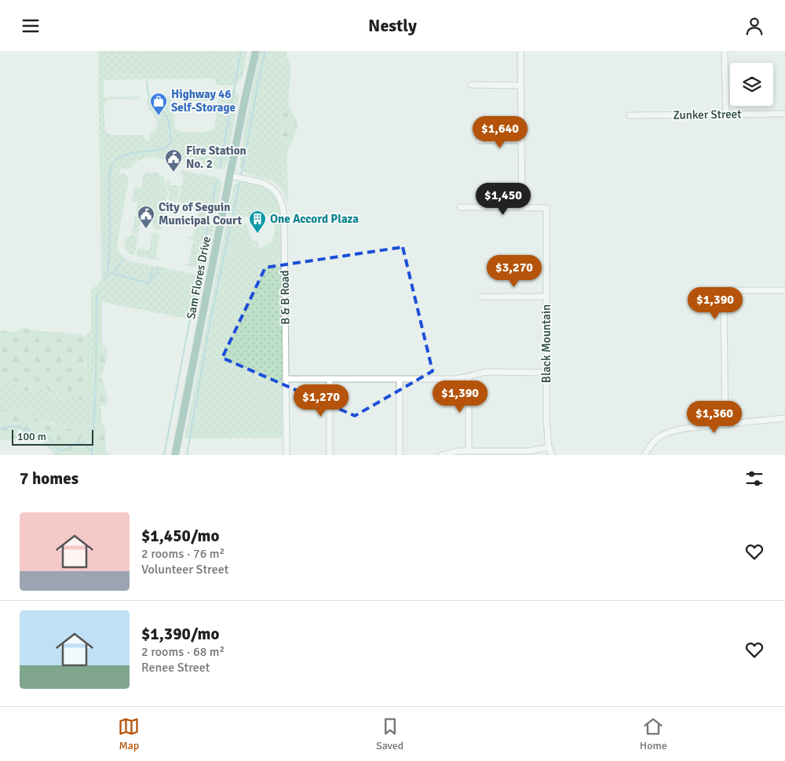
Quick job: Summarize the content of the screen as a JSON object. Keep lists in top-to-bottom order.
{
  "streets": {
    "main road": ["Sam Flores Drive"],
    "street": ["Zunker Street", "B & B Road", "Black Mountain"]
  },
  "crossings": [
    ["Sam Flores Drive", "B & B Road"]
  ],
  "places": {
    "shop": ["Highway 46 Self-Storage"],
    "public building": ["Fire Station No. 2", "City of Seguin Municipal Court"],
    "building": ["One Accord Plaza"]
  },
  "scale_bar": "100 m",
  "page": {
    "header": "Nestly",
    "price": [
      "$1,640",
      "$1,450",
      "$3,270",
      "$1,390",
      "$1,390",
      "$1,270",
      "$1,360"
    ],
    "scale": "100 m",
    "heading": "7 homes",
    "list": [
      {
        "name": "$1,450/mo",
        "note": "2 rooms · 76 m² · Volunteer Street"
      },
      {
        "name": "$1,390/mo",
        "note": "2 rooms · 68 m² · Renee Street"
      }
    ],
    "tabs": ["Map", "Saved", "Home"]
  }
}
